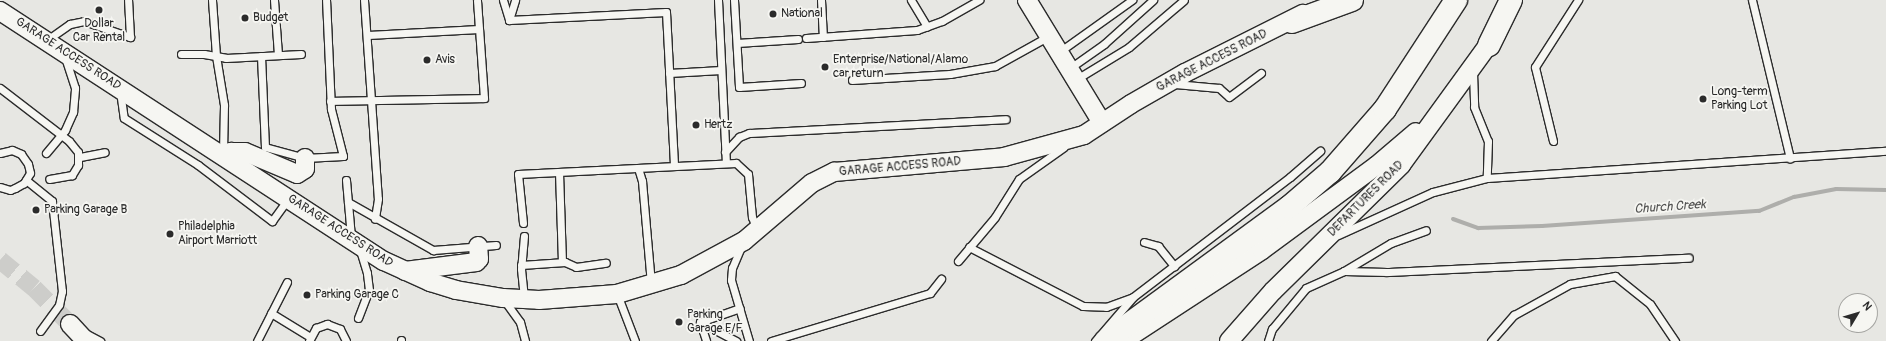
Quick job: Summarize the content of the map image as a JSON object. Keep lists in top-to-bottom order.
{
  "streets": {
    "street": ["GARAGE ACCESS ROAD", "DEPARTURES ROAD"]
  },
  "water": ["Church Creek"],
  "places": [
    "Dollar Car Rental",
    "National",
    "Budget",
    "Avis",
    "Enterprise/National/Alamo car return",
    "Long-term Parking Lot",
    "Hertz",
    "Parking Garage B",
    "Philadelphia Airport Marriott",
    "Parking Garage C",
    "Parking Garage E/F"
  ],
  "north": "top right"
}
